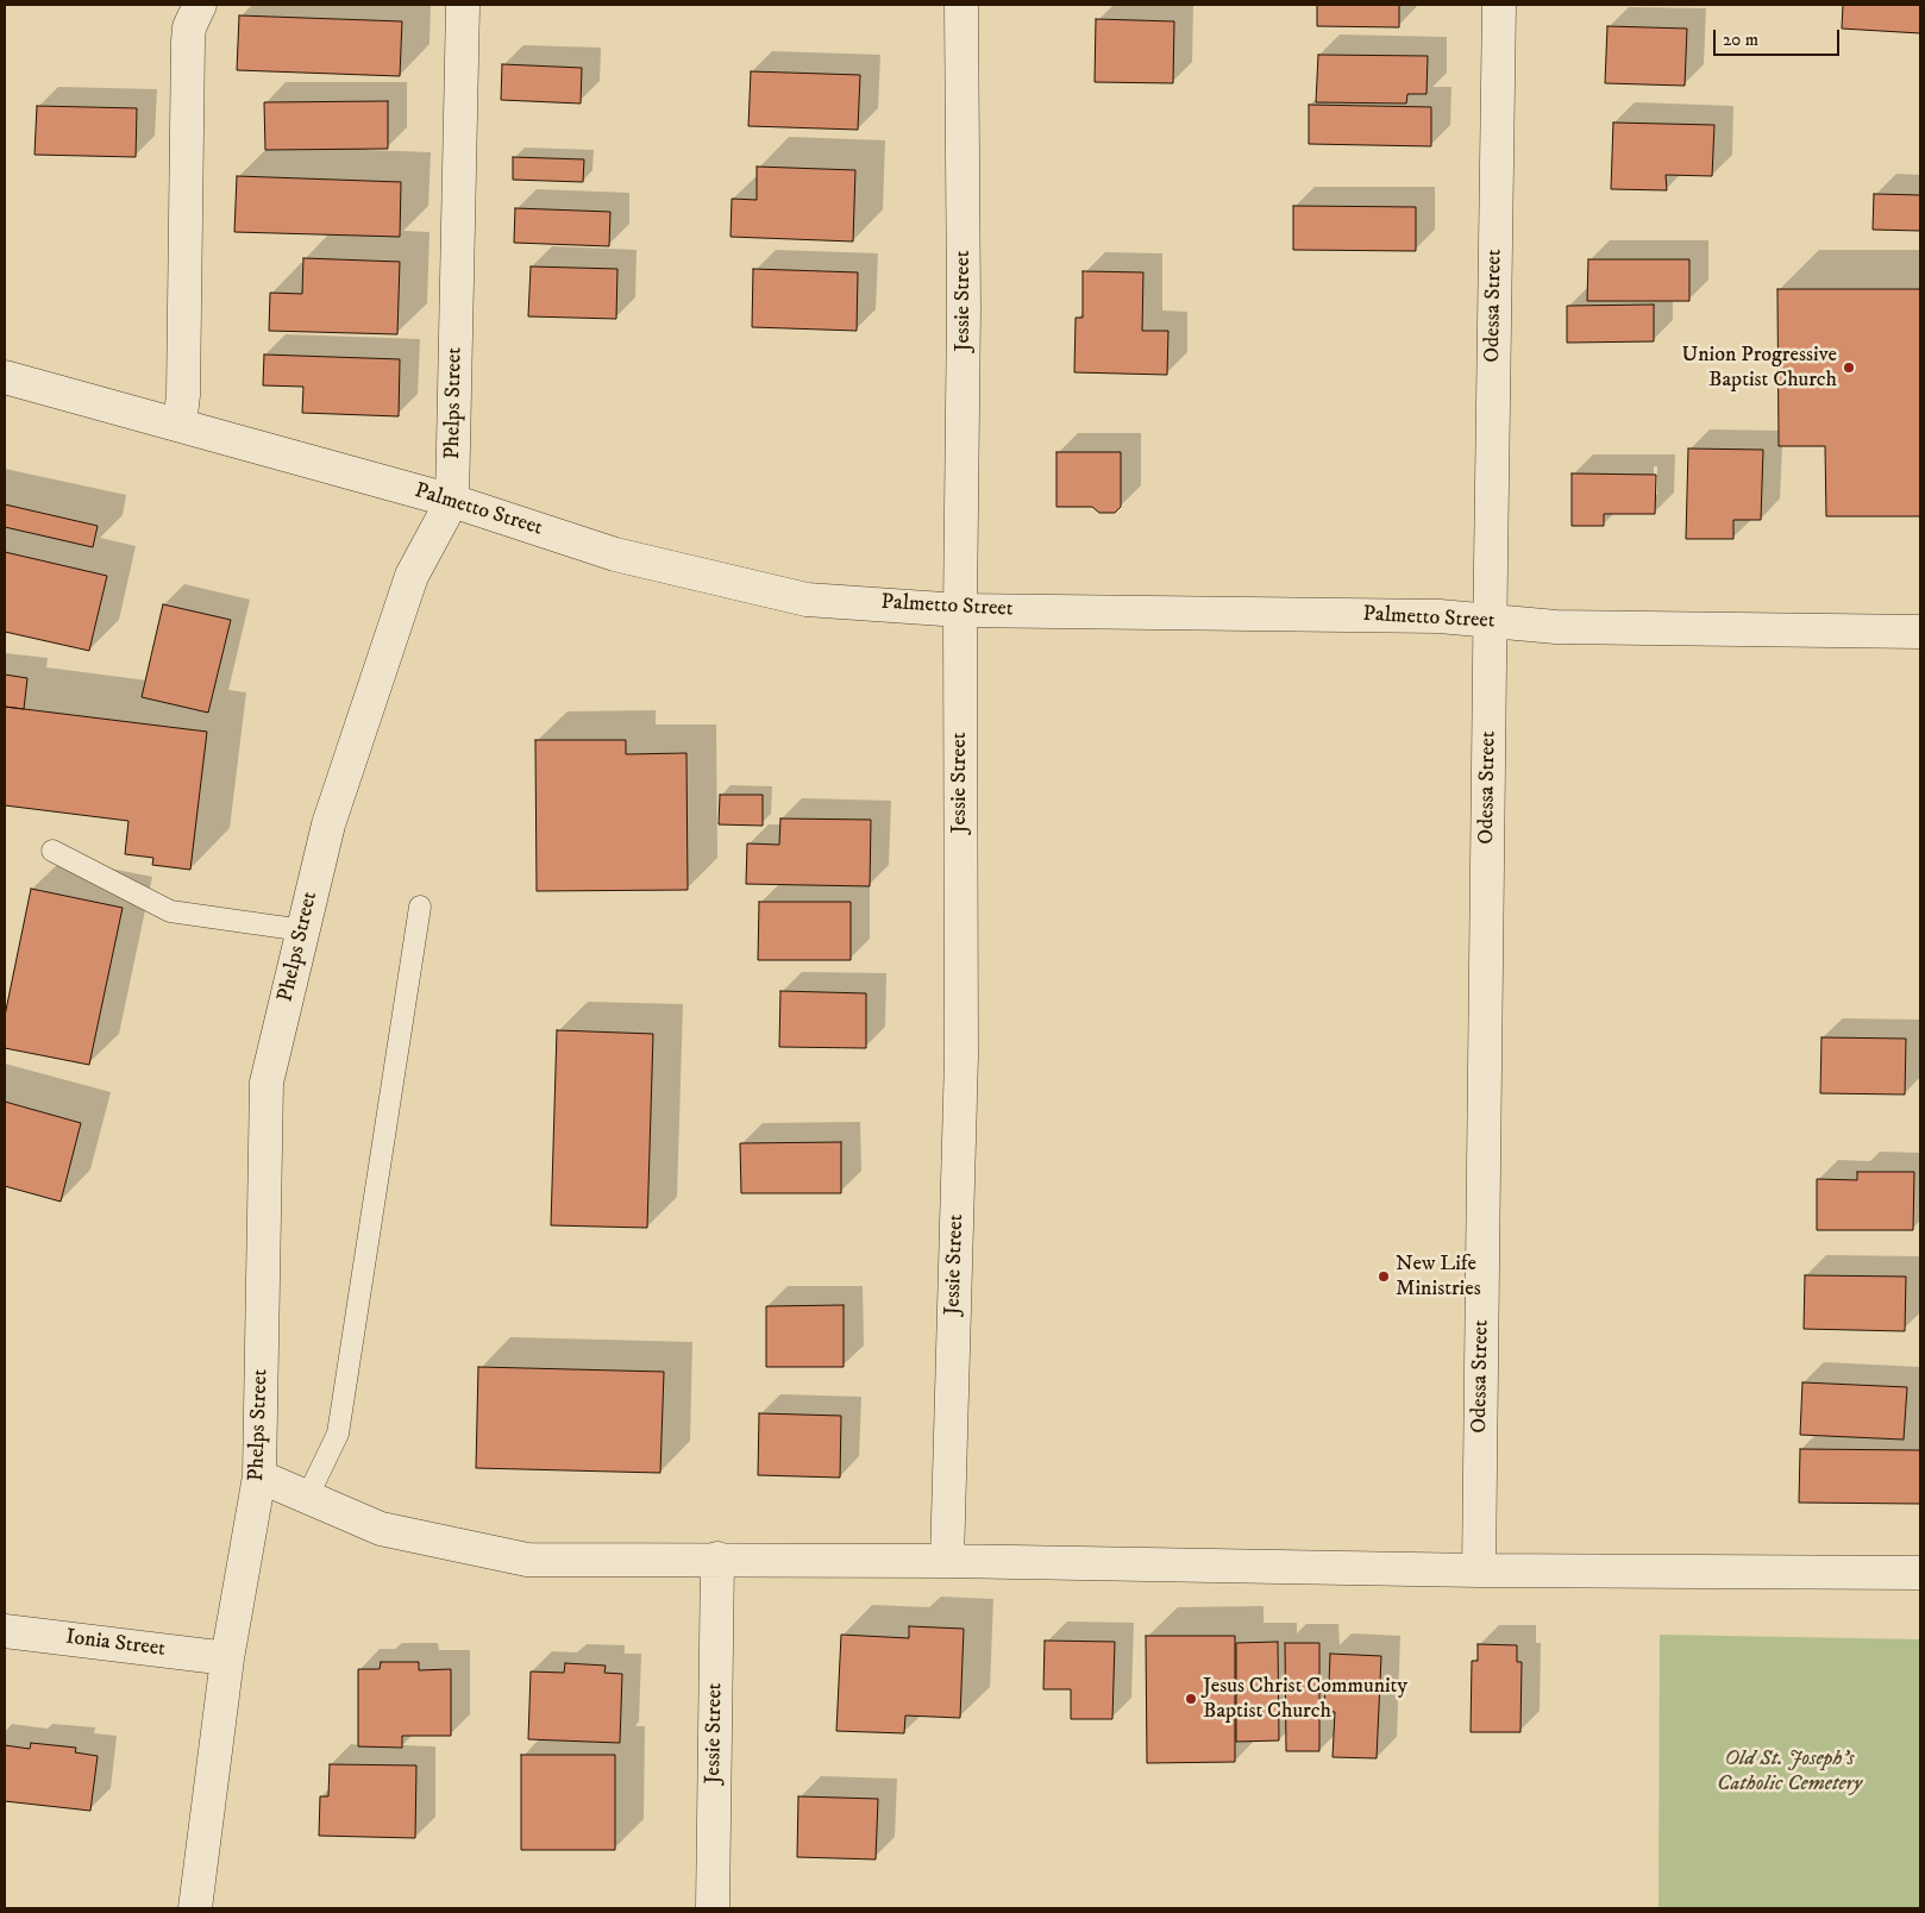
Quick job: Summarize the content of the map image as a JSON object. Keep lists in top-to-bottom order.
{
  "streets": {
    "street": [
      "Jessie Street",
      "Odessa Street",
      "Phelps Street",
      "Palmetto Street",
      "Ionia Street"
    ]
  },
  "crossings": [
    ["Jessie Street", "Palmetto Street"],
    ["Odessa Street", "Palmetto Street"],
    ["Phelps Street", "Palmetto Street"],
    ["Phelps Street", "Ionia Street"]
  ],
  "parks": ["Old St. Joseph's Catholic Cemetery"],
  "places": ["Union Progressive Baptist Church", "New Life Ministries", "Jesus Christ Community Baptist Church"],
  "scale_bar": "20 m"
}
